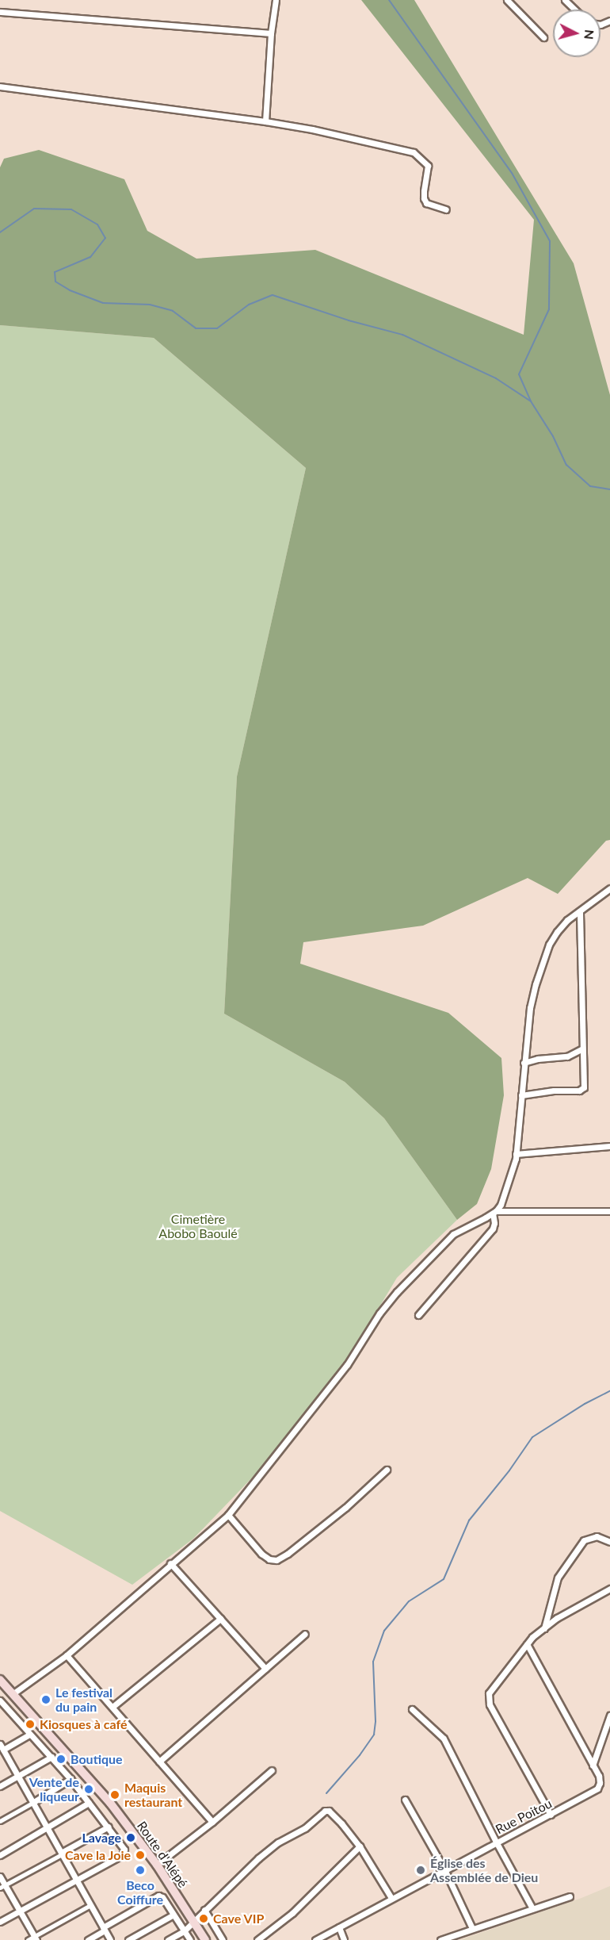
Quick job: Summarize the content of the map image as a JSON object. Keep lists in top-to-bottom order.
{
  "streets": {
    "main road": ["Route d'Alépé"],
    "street": ["Rue Poitou"]
  },
  "parks": ["Cimetière Abobo Baoulé"],
  "places": [
    "Le festival du pain",
    "Kiosques à café",
    "Boutique",
    "Vente de liqueur",
    "Maquis restaurant",
    "Lavage",
    "Cave la Joie",
    "Beco Coiffure",
    "Église des Assemblée de Dieu",
    "Cave VIP"
  ],
  "north": "right"
}
